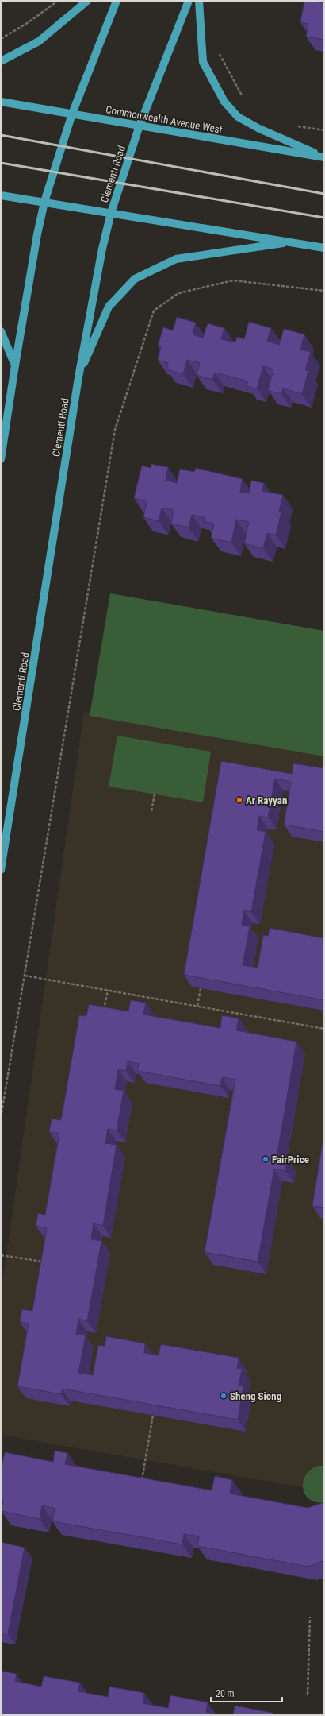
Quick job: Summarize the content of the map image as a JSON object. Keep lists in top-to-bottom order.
{
  "streets": {
    "main road": ["Commonwealth Avenue West", "Clementi Road"]
  },
  "crossings": [
    ["Commonwealth Avenue West", "Clementi Road"]
  ],
  "places": ["Ar Rayyan", "FairPrice", "Sheng Siong"],
  "scale_bar": "20 m"
}
